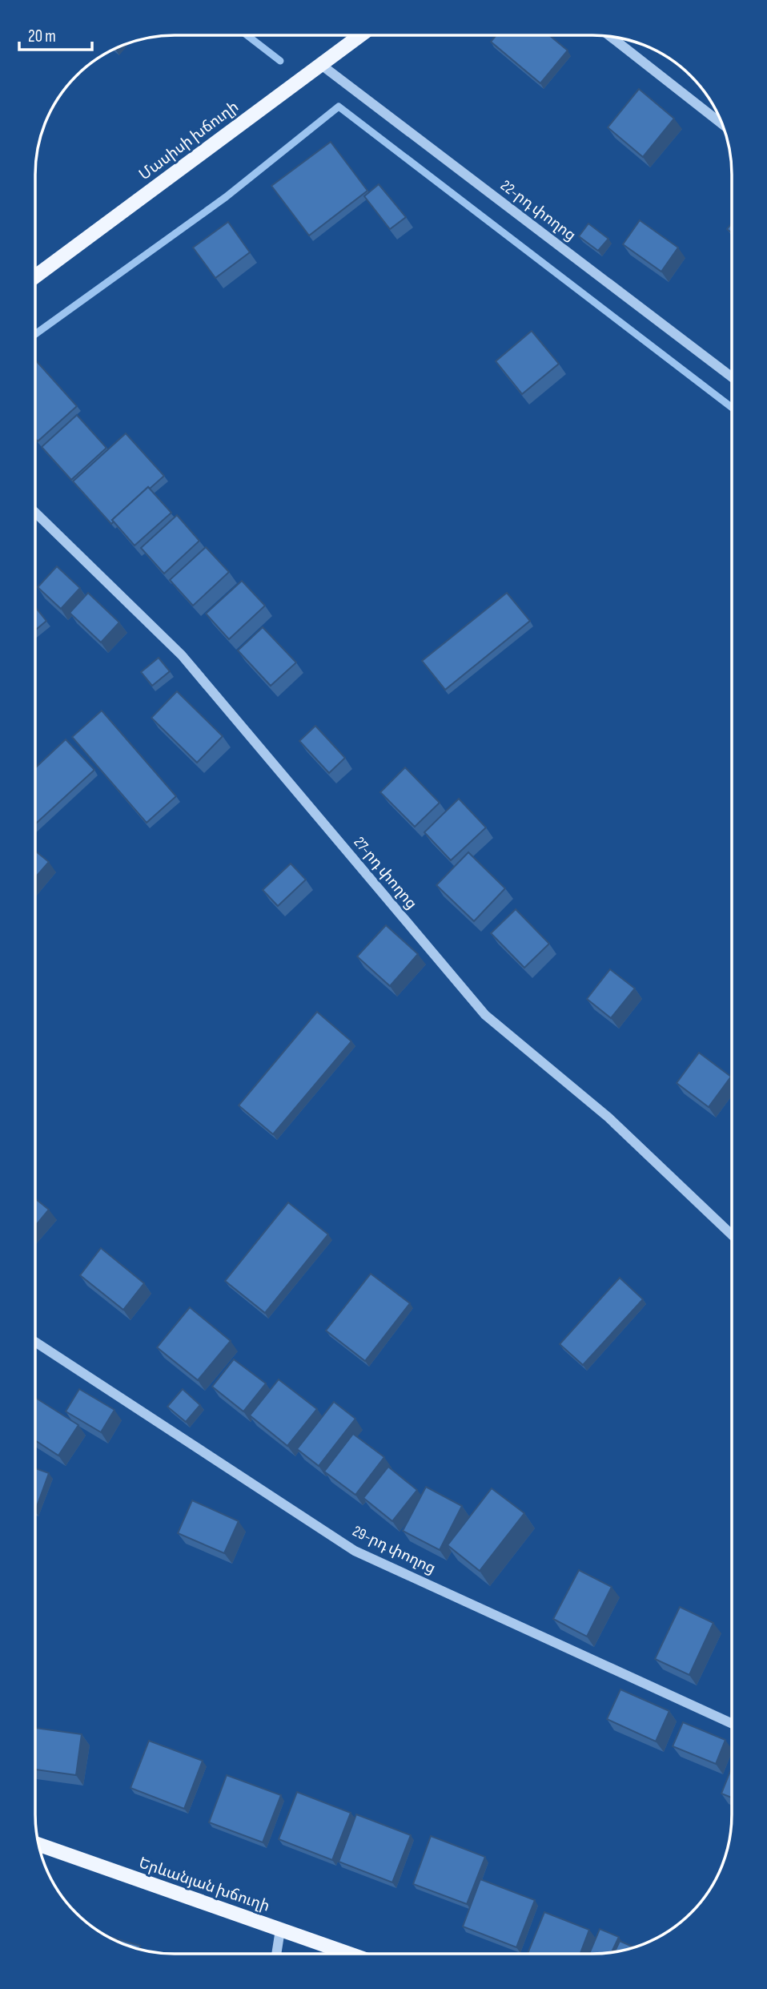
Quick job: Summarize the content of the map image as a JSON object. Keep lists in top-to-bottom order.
{
  "streets": {
    "main road": ["Մասիսի խճուղի", "Երևանյան խճուղի"],
    "street": ["22-րդ փողոց", "27-րդ փողոց", "29-րդ փողոց"]
  },
  "crossings": [
    ["Մասիսի խճուղի", "22-րդ փողոց"]
  ],
  "scale_bar": "20 m"
}
